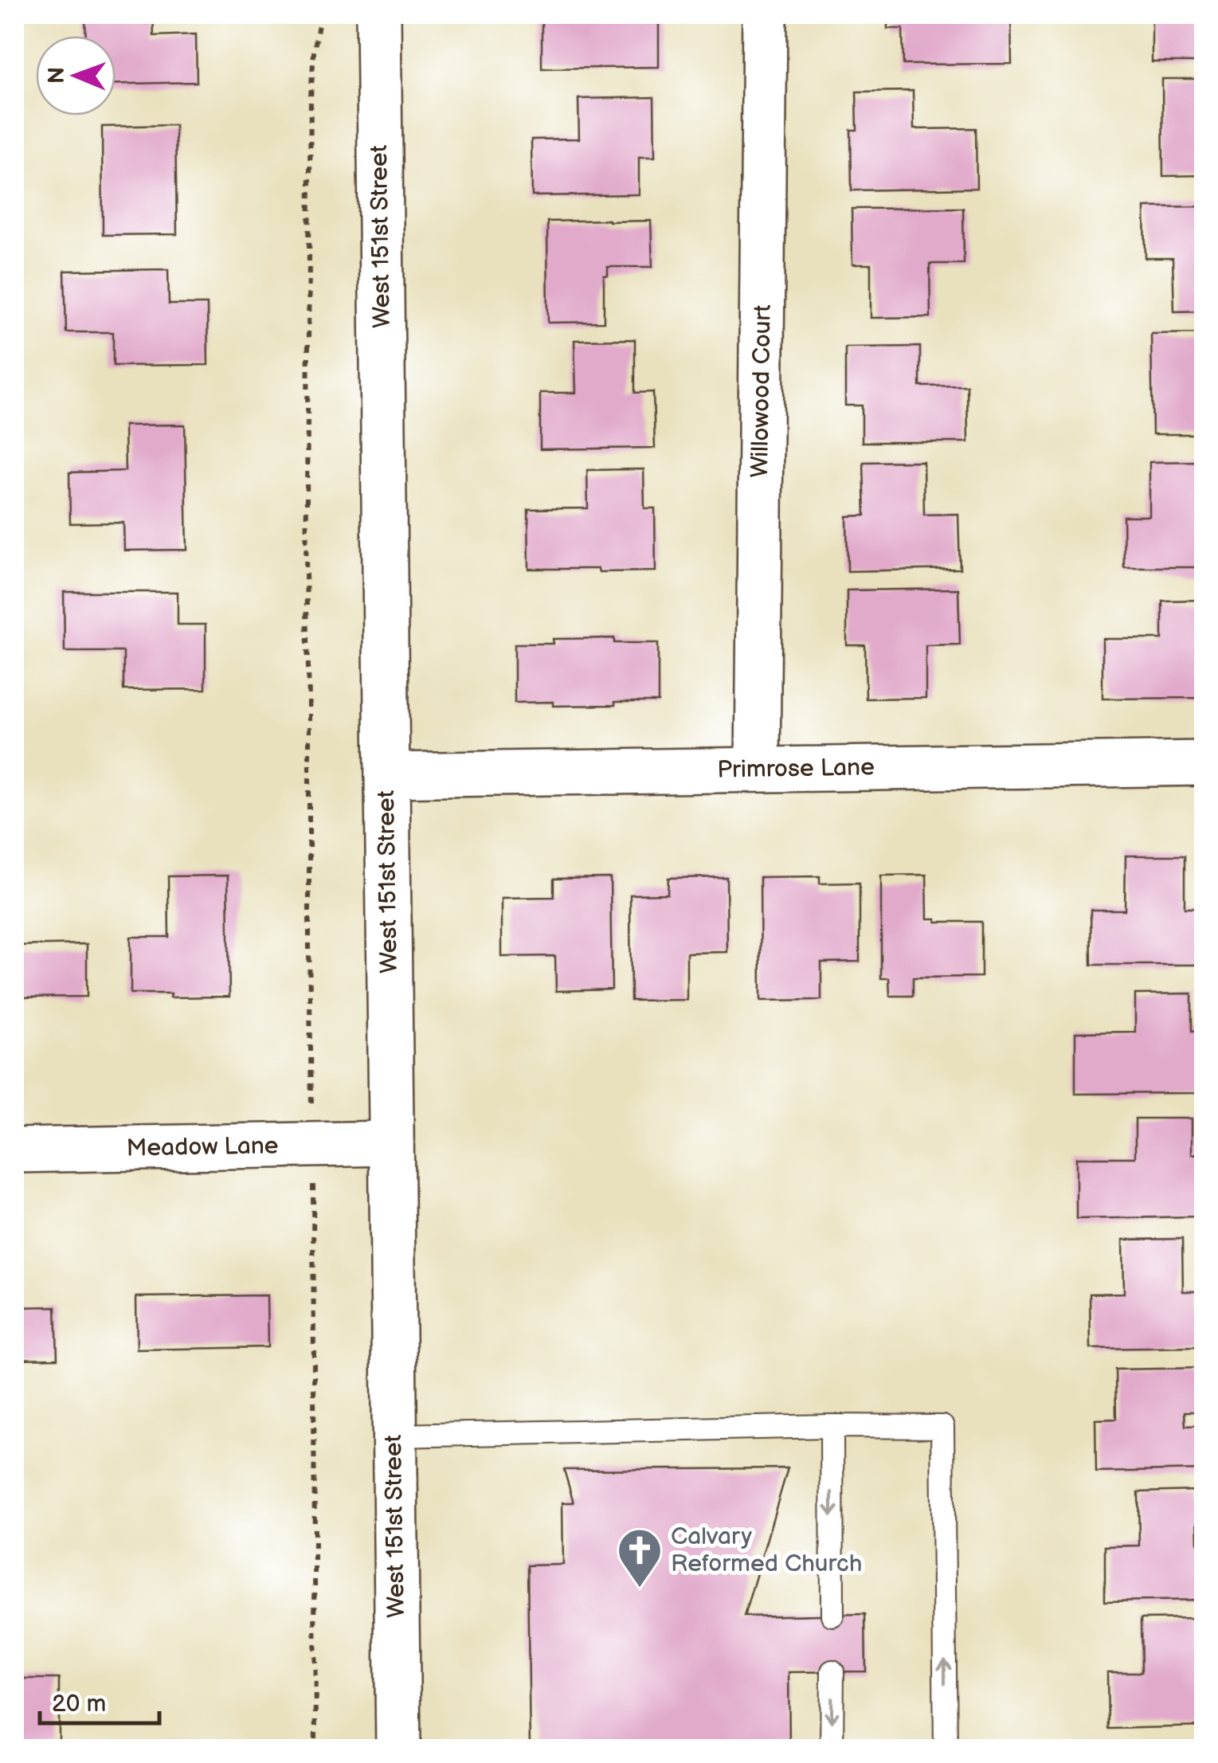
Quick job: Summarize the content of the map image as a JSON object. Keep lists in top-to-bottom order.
{
  "streets": {
    "street": [
      "West 151st Street",
      "Willowood Court",
      "Primrose Lane",
      "Meadow Lane"
    ]
  },
  "crossings": [
    ["West 151st Street", "Primrose Lane"],
    ["West 151st Street", "Meadow Lane"],
    ["Willowood Court", "Primrose Lane"]
  ],
  "places": {
    "church": ["Calvary Reformed Church"]
  },
  "scale_bar": "20 m",
  "north": "left"
}
